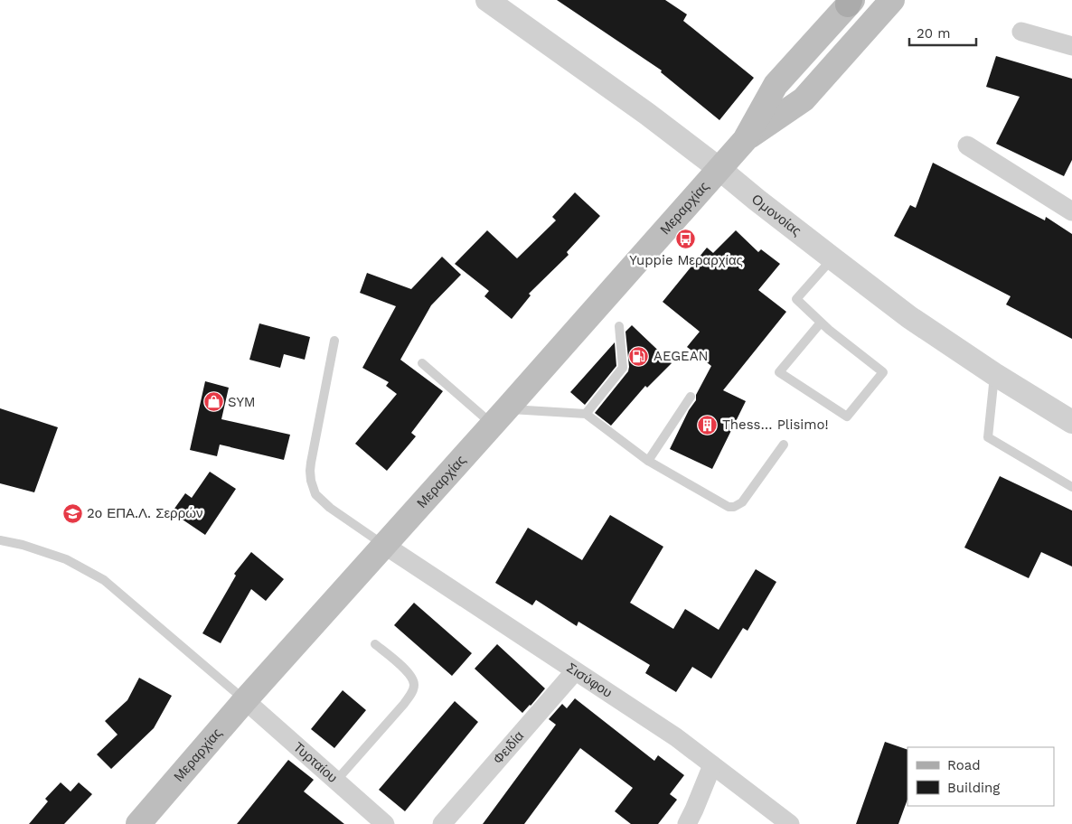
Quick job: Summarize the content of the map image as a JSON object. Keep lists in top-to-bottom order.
{
  "streets": {
    "main road": ["Μεραρχίας"],
    "street": [
      "Ομονοίας",
      "Σισύφου",
      "Φειδία",
      "Τυρταίου"
    ]
  },
  "crossings": [
    ["Μεραρχίας", "Ομονοίας"],
    ["Μεραρχίας", "Σισύφου"],
    ["Μεραρχίας", "Τυρταίου"],
    ["Σισύφου", "Φειδία"]
  ],
  "places": {
    "bus stop": ["Yuppie Μεραρχίας"],
    "fuel station": ["AEGEAN"],
    "shop": ["SYM"],
    "building": ["Thess… Plisimo!"],
    "school or university": ["2ο ΕΠΑ.Λ. Σερρών"]
  },
  "legend": ["Road", "Building"],
  "scale_bar": "20 m"
}
